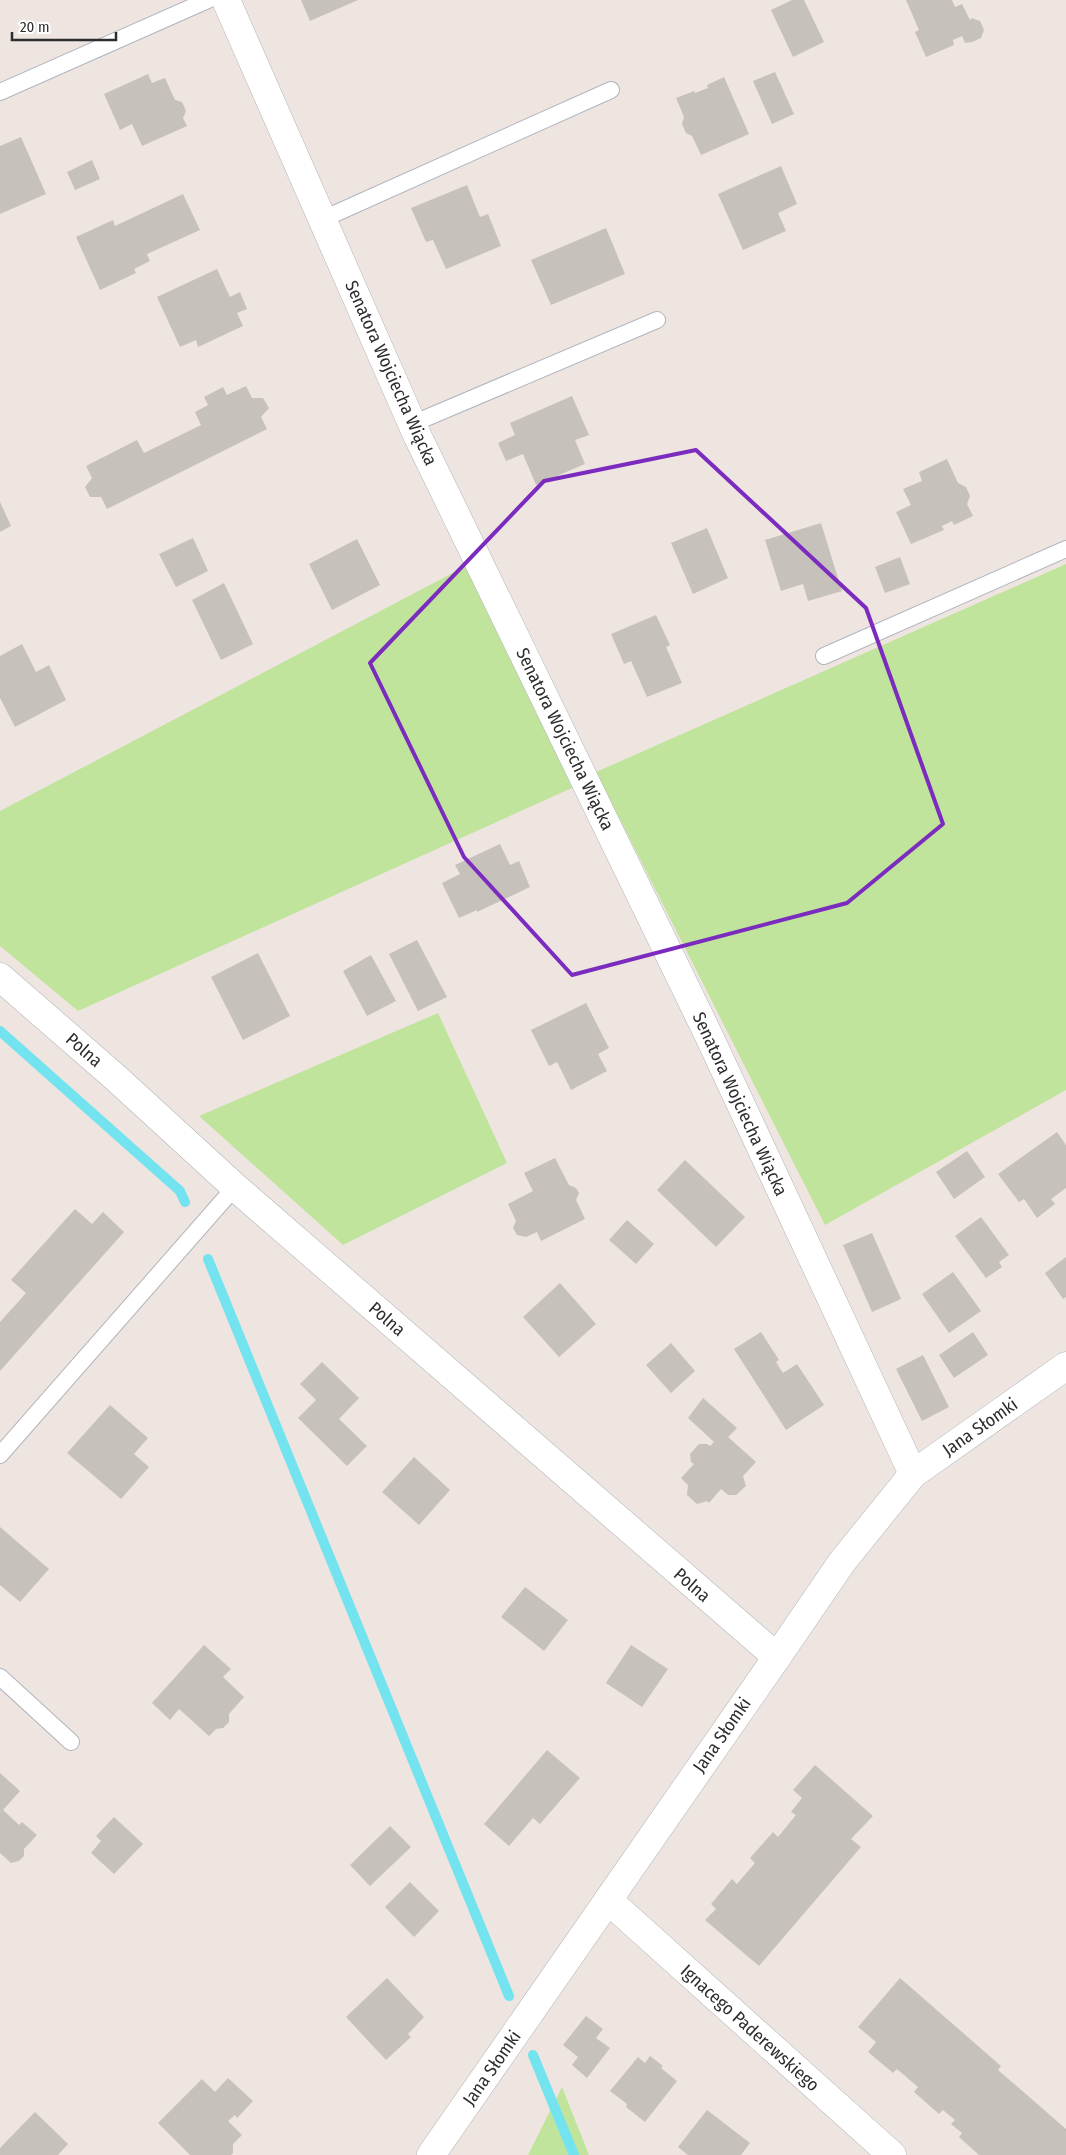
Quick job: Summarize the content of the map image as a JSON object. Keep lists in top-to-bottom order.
{
  "streets": {
    "street": [
      "Senatora Wojciecha Wiącka",
      "Polna",
      "Jana Słomki",
      "Ignacego Paderewskiego"
    ]
  },
  "crossings": [
    ["Senatora Wojciecha Wiącka", "Jana Słomki"],
    ["Polna", "Jana Słomki"],
    ["Jana Słomki", "Ignacego Paderewskiego"]
  ],
  "scale_bar": "20 m"
}
